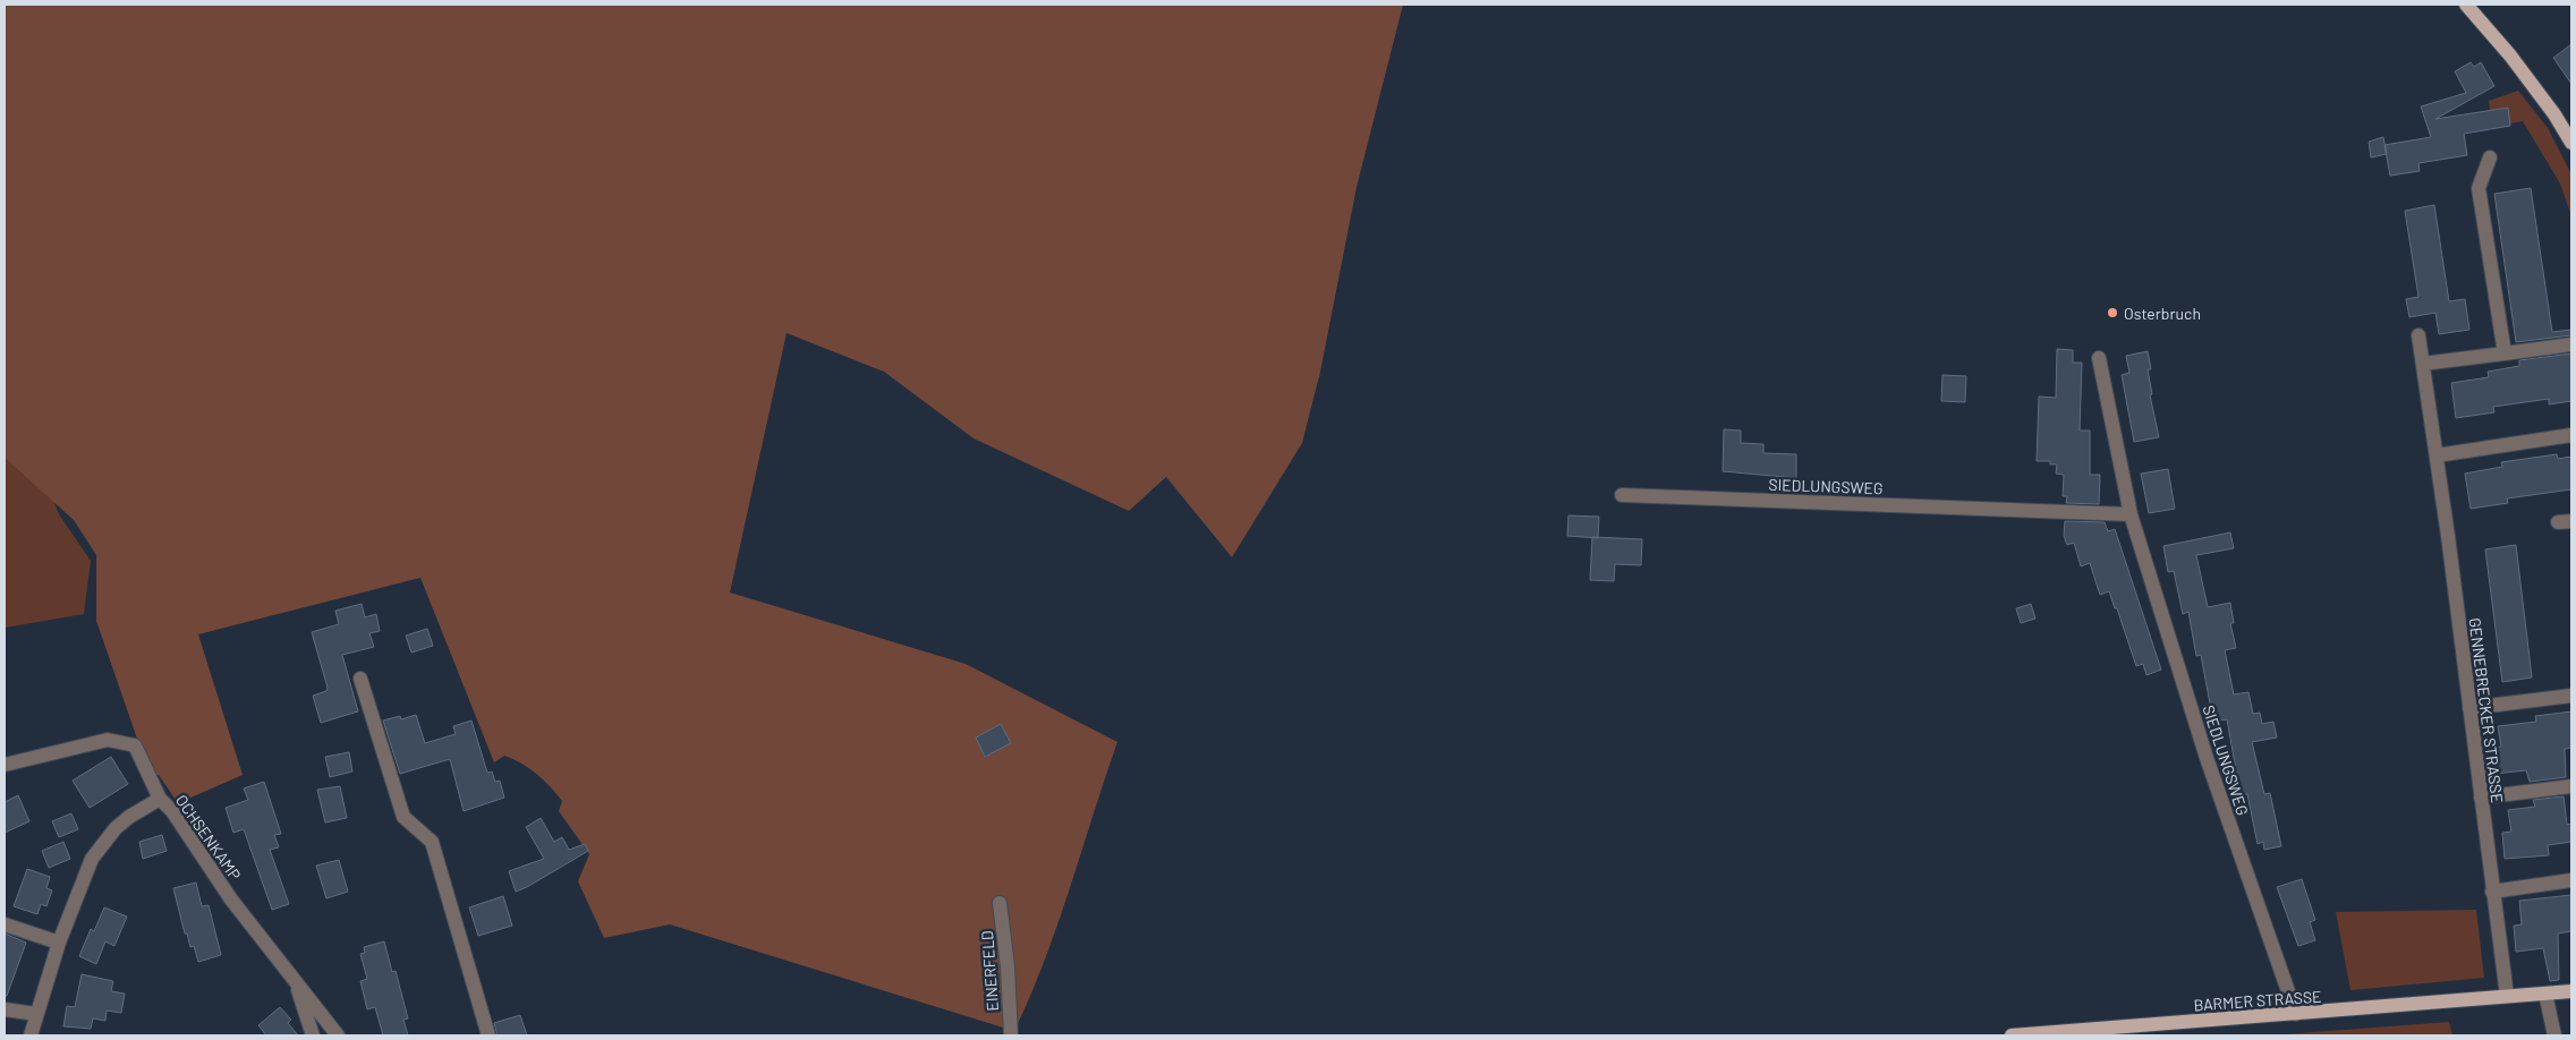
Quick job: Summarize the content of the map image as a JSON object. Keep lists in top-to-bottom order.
{
  "streets": {
    "main road": ["BARMER STRASSE"],
    "street": [
      "SIEDLUNGSWEG",
      "GENNEBRECKER STRASSE",
      "OCHSENKAMP",
      "EINERFELD"
    ]
  },
  "crossings": [
    ["SIEDLUNGSWEG", "BARMER STRASSE"],
    ["GENNEBRECKER STRASSE", "BARMER STRASSE"]
  ],
  "places": ["Osterbruch"]
}
